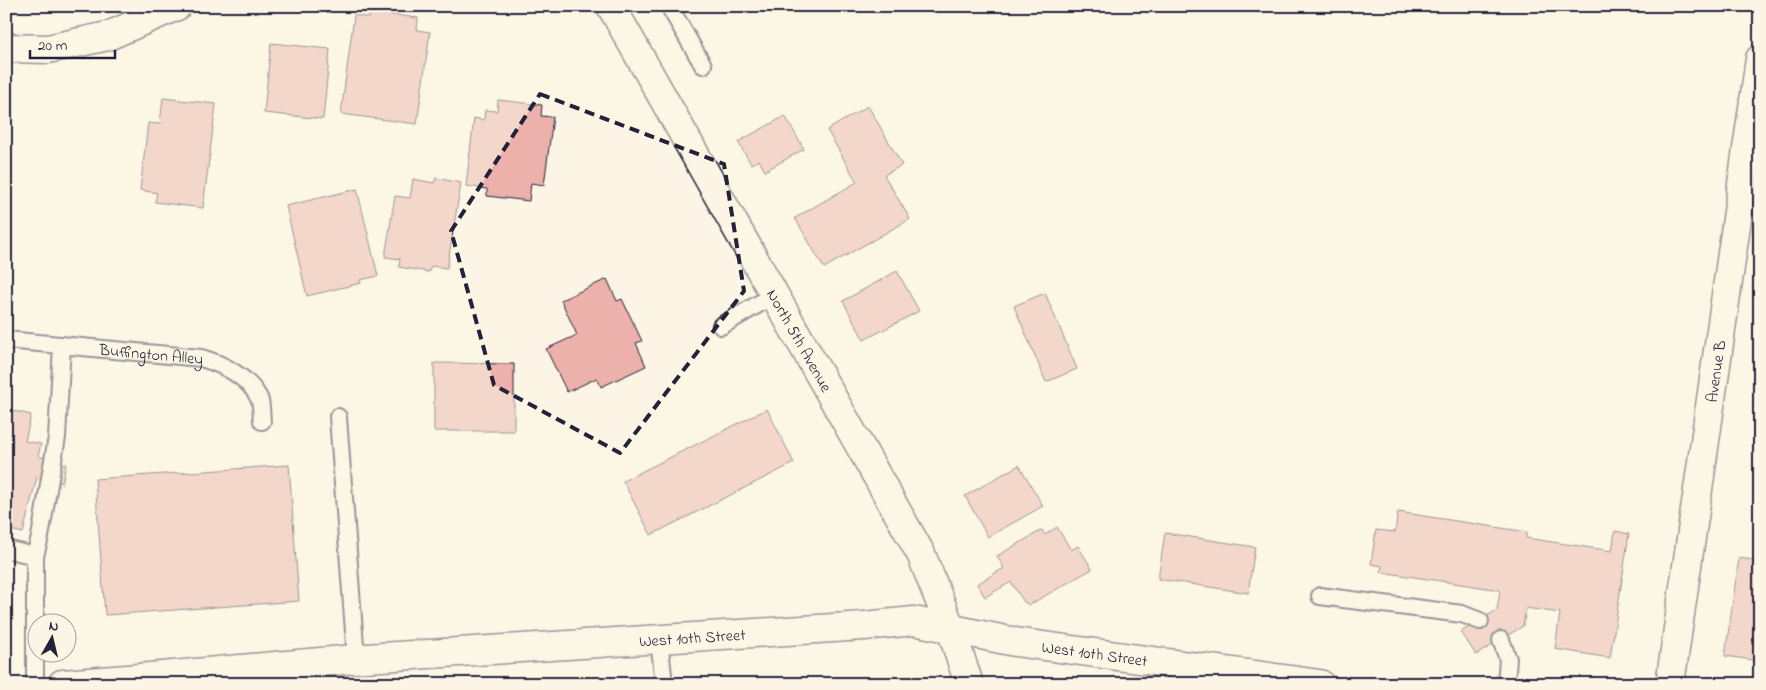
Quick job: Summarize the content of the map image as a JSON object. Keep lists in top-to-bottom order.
{
  "streets": {
    "street": ["North 5th Avenue", "Avenue B", "West 10th Street"],
    "lane": ["Buffington Alley"]
  },
  "crossings": [
    ["North 5th Avenue", "West 10th Street"]
  ],
  "scale_bar": "20 m",
  "north": "top"
}
